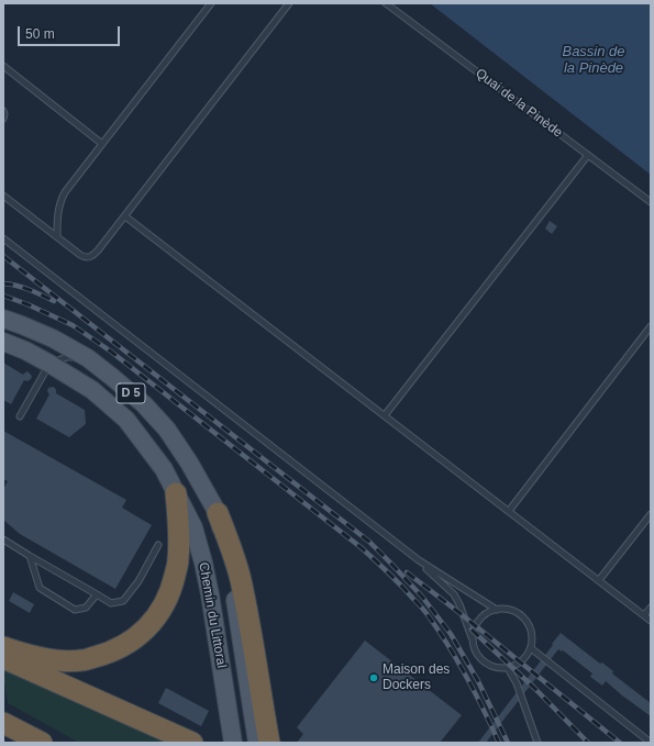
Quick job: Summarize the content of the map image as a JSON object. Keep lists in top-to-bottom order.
{
  "streets": {
    "main road": ["D 5", "Chemin du Littoral"],
    "lane": ["Quai de la Pinède"]
  },
  "crossings": [
    ["D 5", "Chemin du Littoral"]
  ],
  "water": ["Bassin de la Pinède"],
  "places": ["Maison des Dockers"],
  "scale_bar": "50 m"
}
